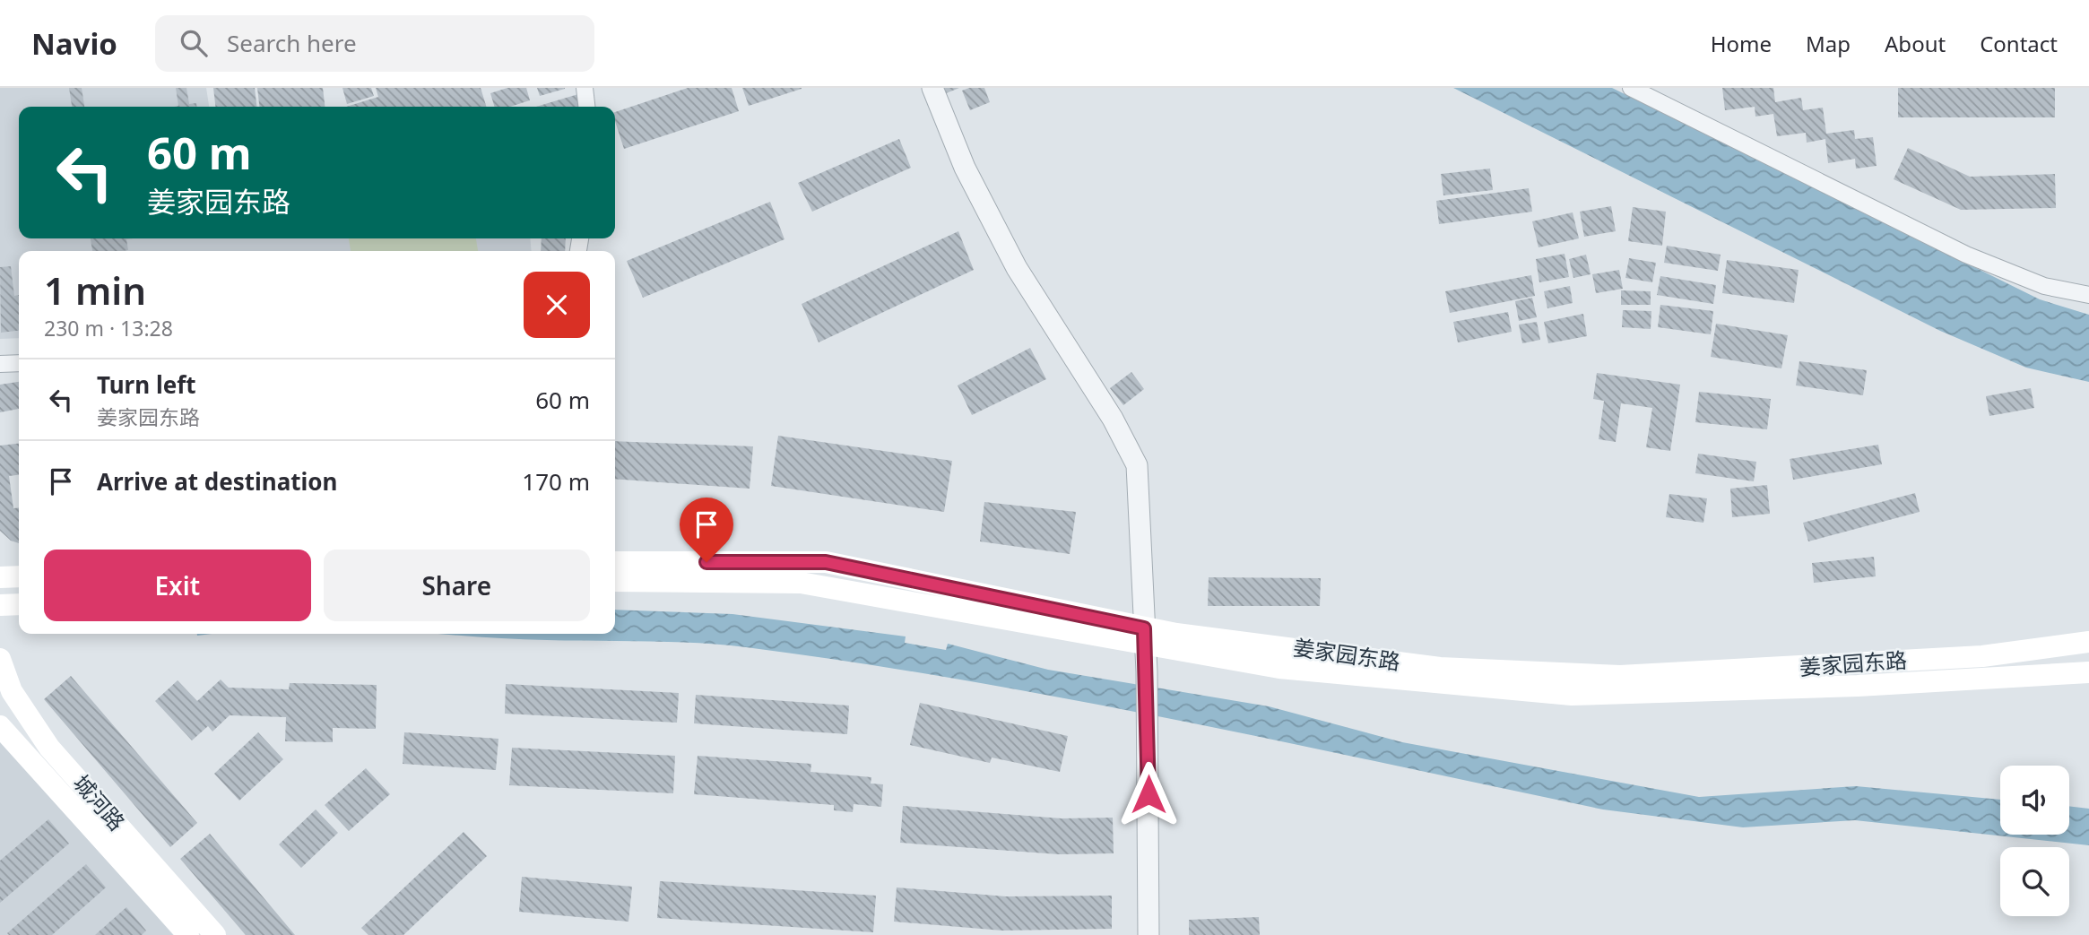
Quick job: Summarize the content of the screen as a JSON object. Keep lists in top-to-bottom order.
{
  "streets": {
    "main road": ["姜家园东路", "城河路"]
  },
  "page": {
    "header": "Navio",
    "search": "Search here",
    "nav": [
      "Home",
      "Map",
      "About",
      "Contact"
    ],
    "turn": ["60 m", "姜家园东路"],
    "heading": ["1 min", "230 m · 13:28"],
    "list": [
      {
        "name": "Turn left",
        "note": "姜家园东路",
        "value": "60 m"
      },
      {
        "name": "Arrive at destination",
        "value": "170 m"
      }
    ],
    "buttons": ["Exit", "Share"]
  }
}
